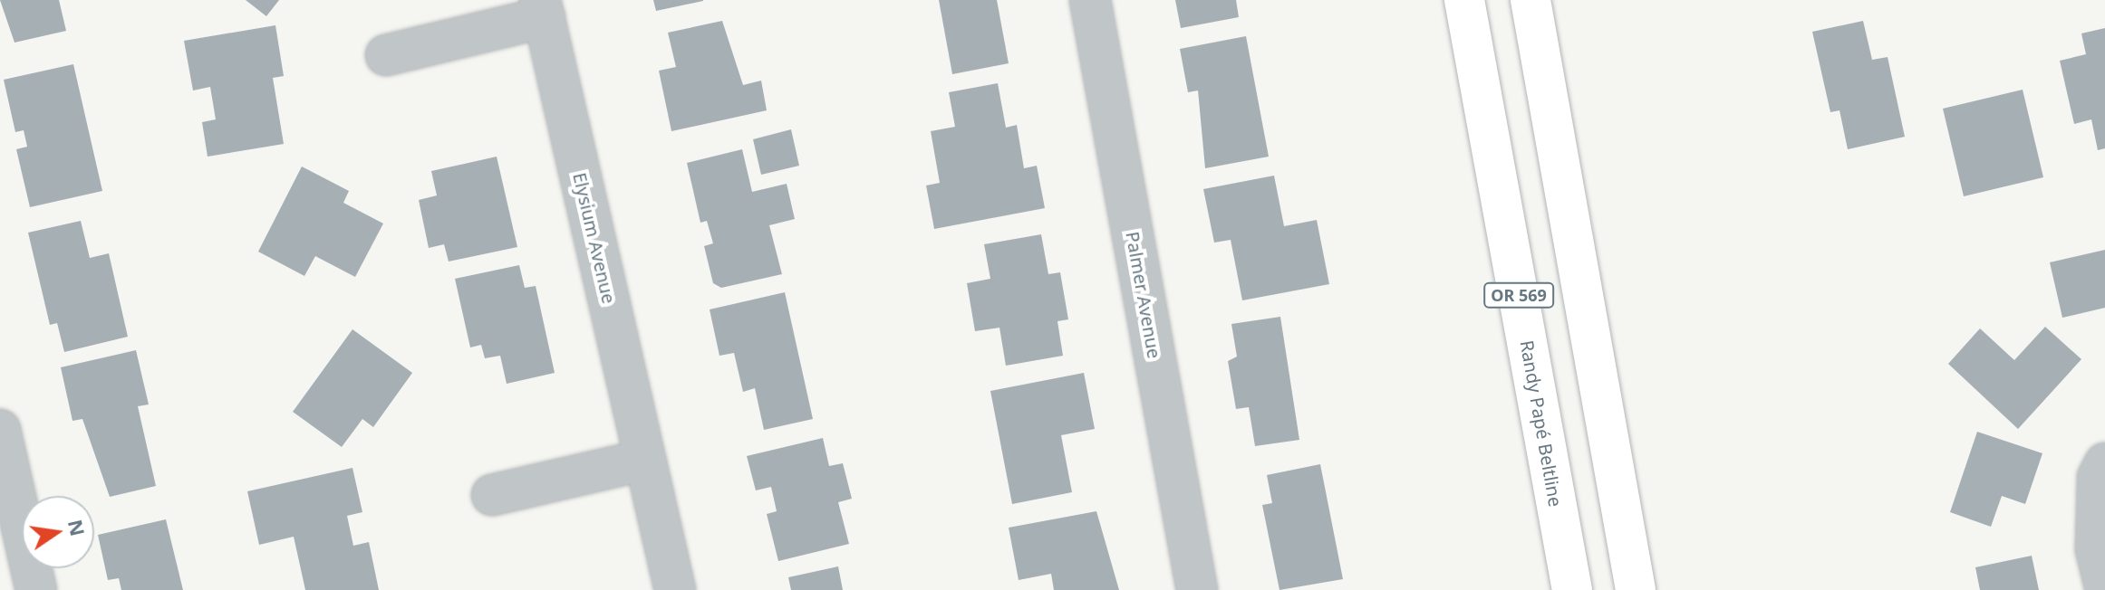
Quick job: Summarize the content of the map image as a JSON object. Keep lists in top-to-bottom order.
{
  "streets": {
    "highway": ["OR 569", "Randy Papé Beltline"],
    "street": ["Elysium Avenue", "Palmer Avenue"]
  },
  "north": "right"
}
